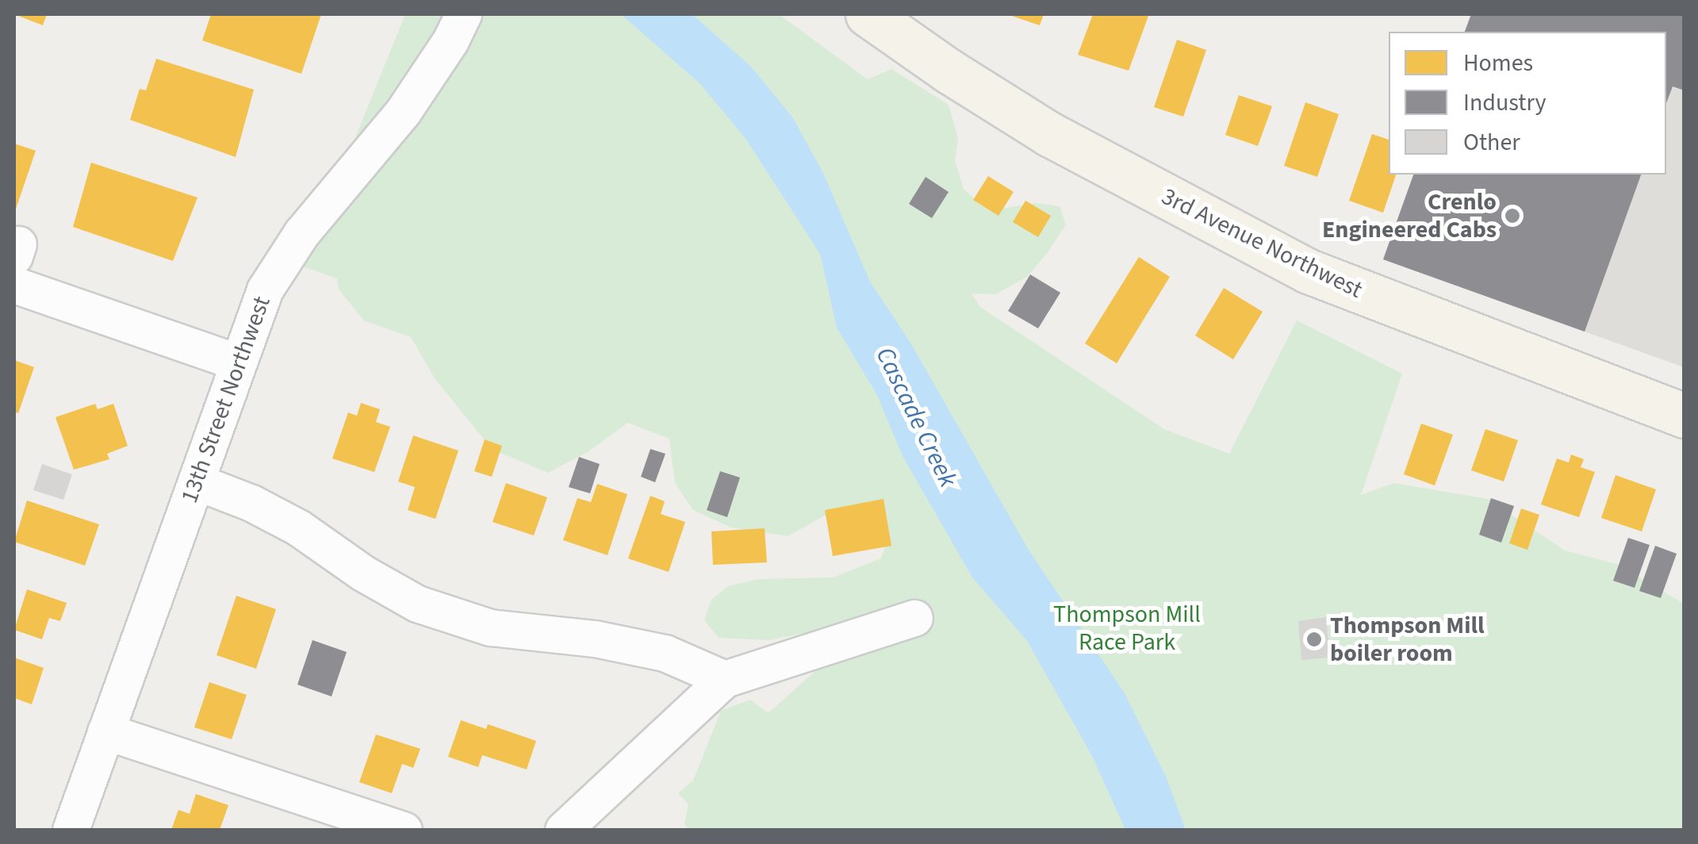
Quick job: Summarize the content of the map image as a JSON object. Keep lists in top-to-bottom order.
{
  "streets": {
    "main road": ["3rd Avenue Northwest"],
    "street": ["13th Street Northwest"]
  },
  "water": ["Cascade Creek"],
  "parks": ["Thompson Mill Race Park"],
  "places": ["Crenlo Engineered Cabs", "Thompson Mill boiler room"],
  "legend": ["Homes", "Industry", "Other"]
}
